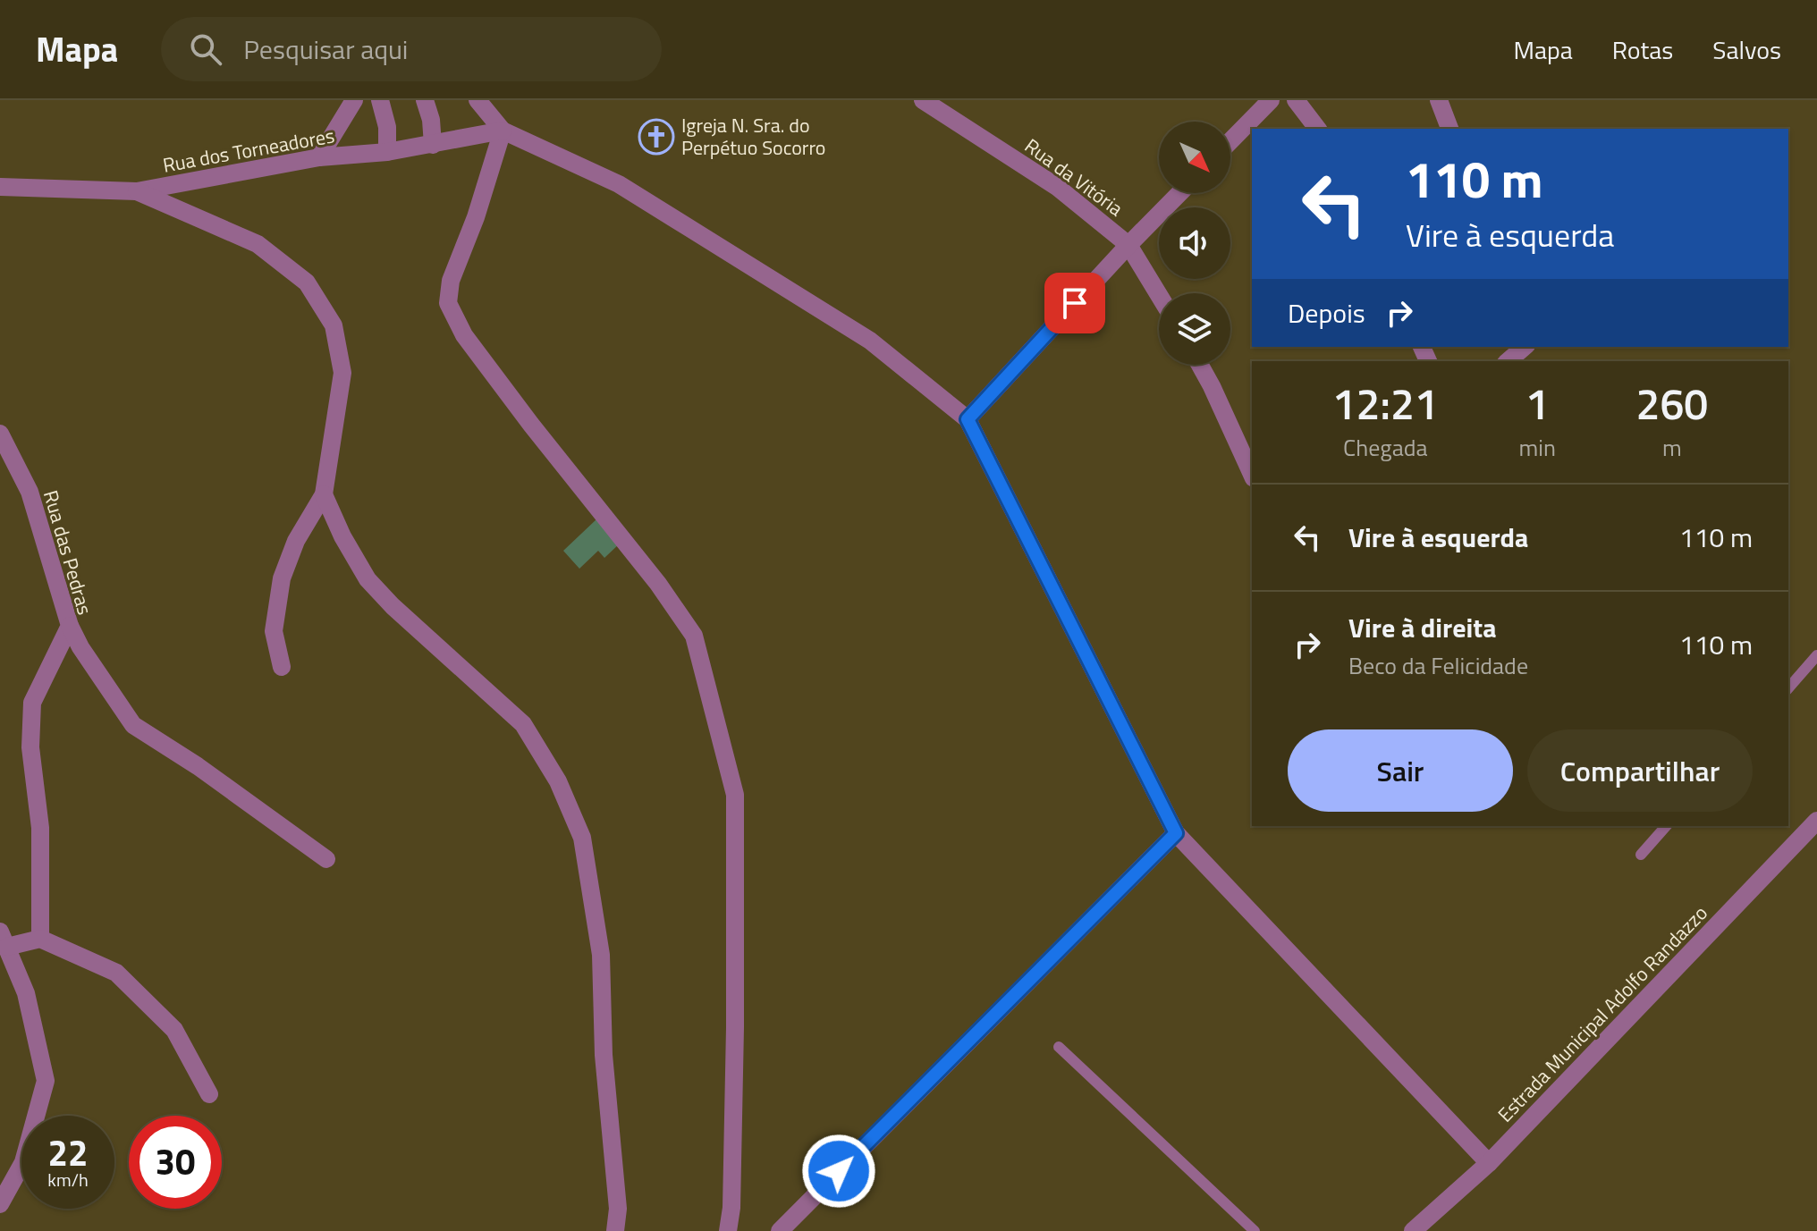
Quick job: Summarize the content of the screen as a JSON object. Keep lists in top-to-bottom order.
{
  "streets": {
    "street": [
      "Rua dos Torneadores",
      "Rua da Vitória",
      "Rua das Pedras",
      "Estrada Municipal Adolfo Randazzo"
    ]
  },
  "places": {
    "church": ["Igreja N. Sra. do Perpétuo Socorro"]
  },
  "north": "bottom right",
  "page": {
    "header": "Mapa",
    "search": "Pesquisar aqui",
    "nav": ["Mapa", "Rotas", "Salvos"],
    "turn": ["110 m", "Vire à esquerda"],
    "then": "Depois",
    "eta": [
      "12:21",
      "Chegada",
      "1",
      "min",
      "260",
      "m"
    ],
    "list": [
      {
        "name": "Vire à esquerda",
        "value": "110 m"
      },
      {
        "name": "Vire à direita",
        "note": "Beco da Felicidade",
        "value": "110 m"
      }
    ],
    "buttons": ["Sair", "Compartilhar"],
    "speed": "22 km/h",
    "limit": "30"
  }
}
